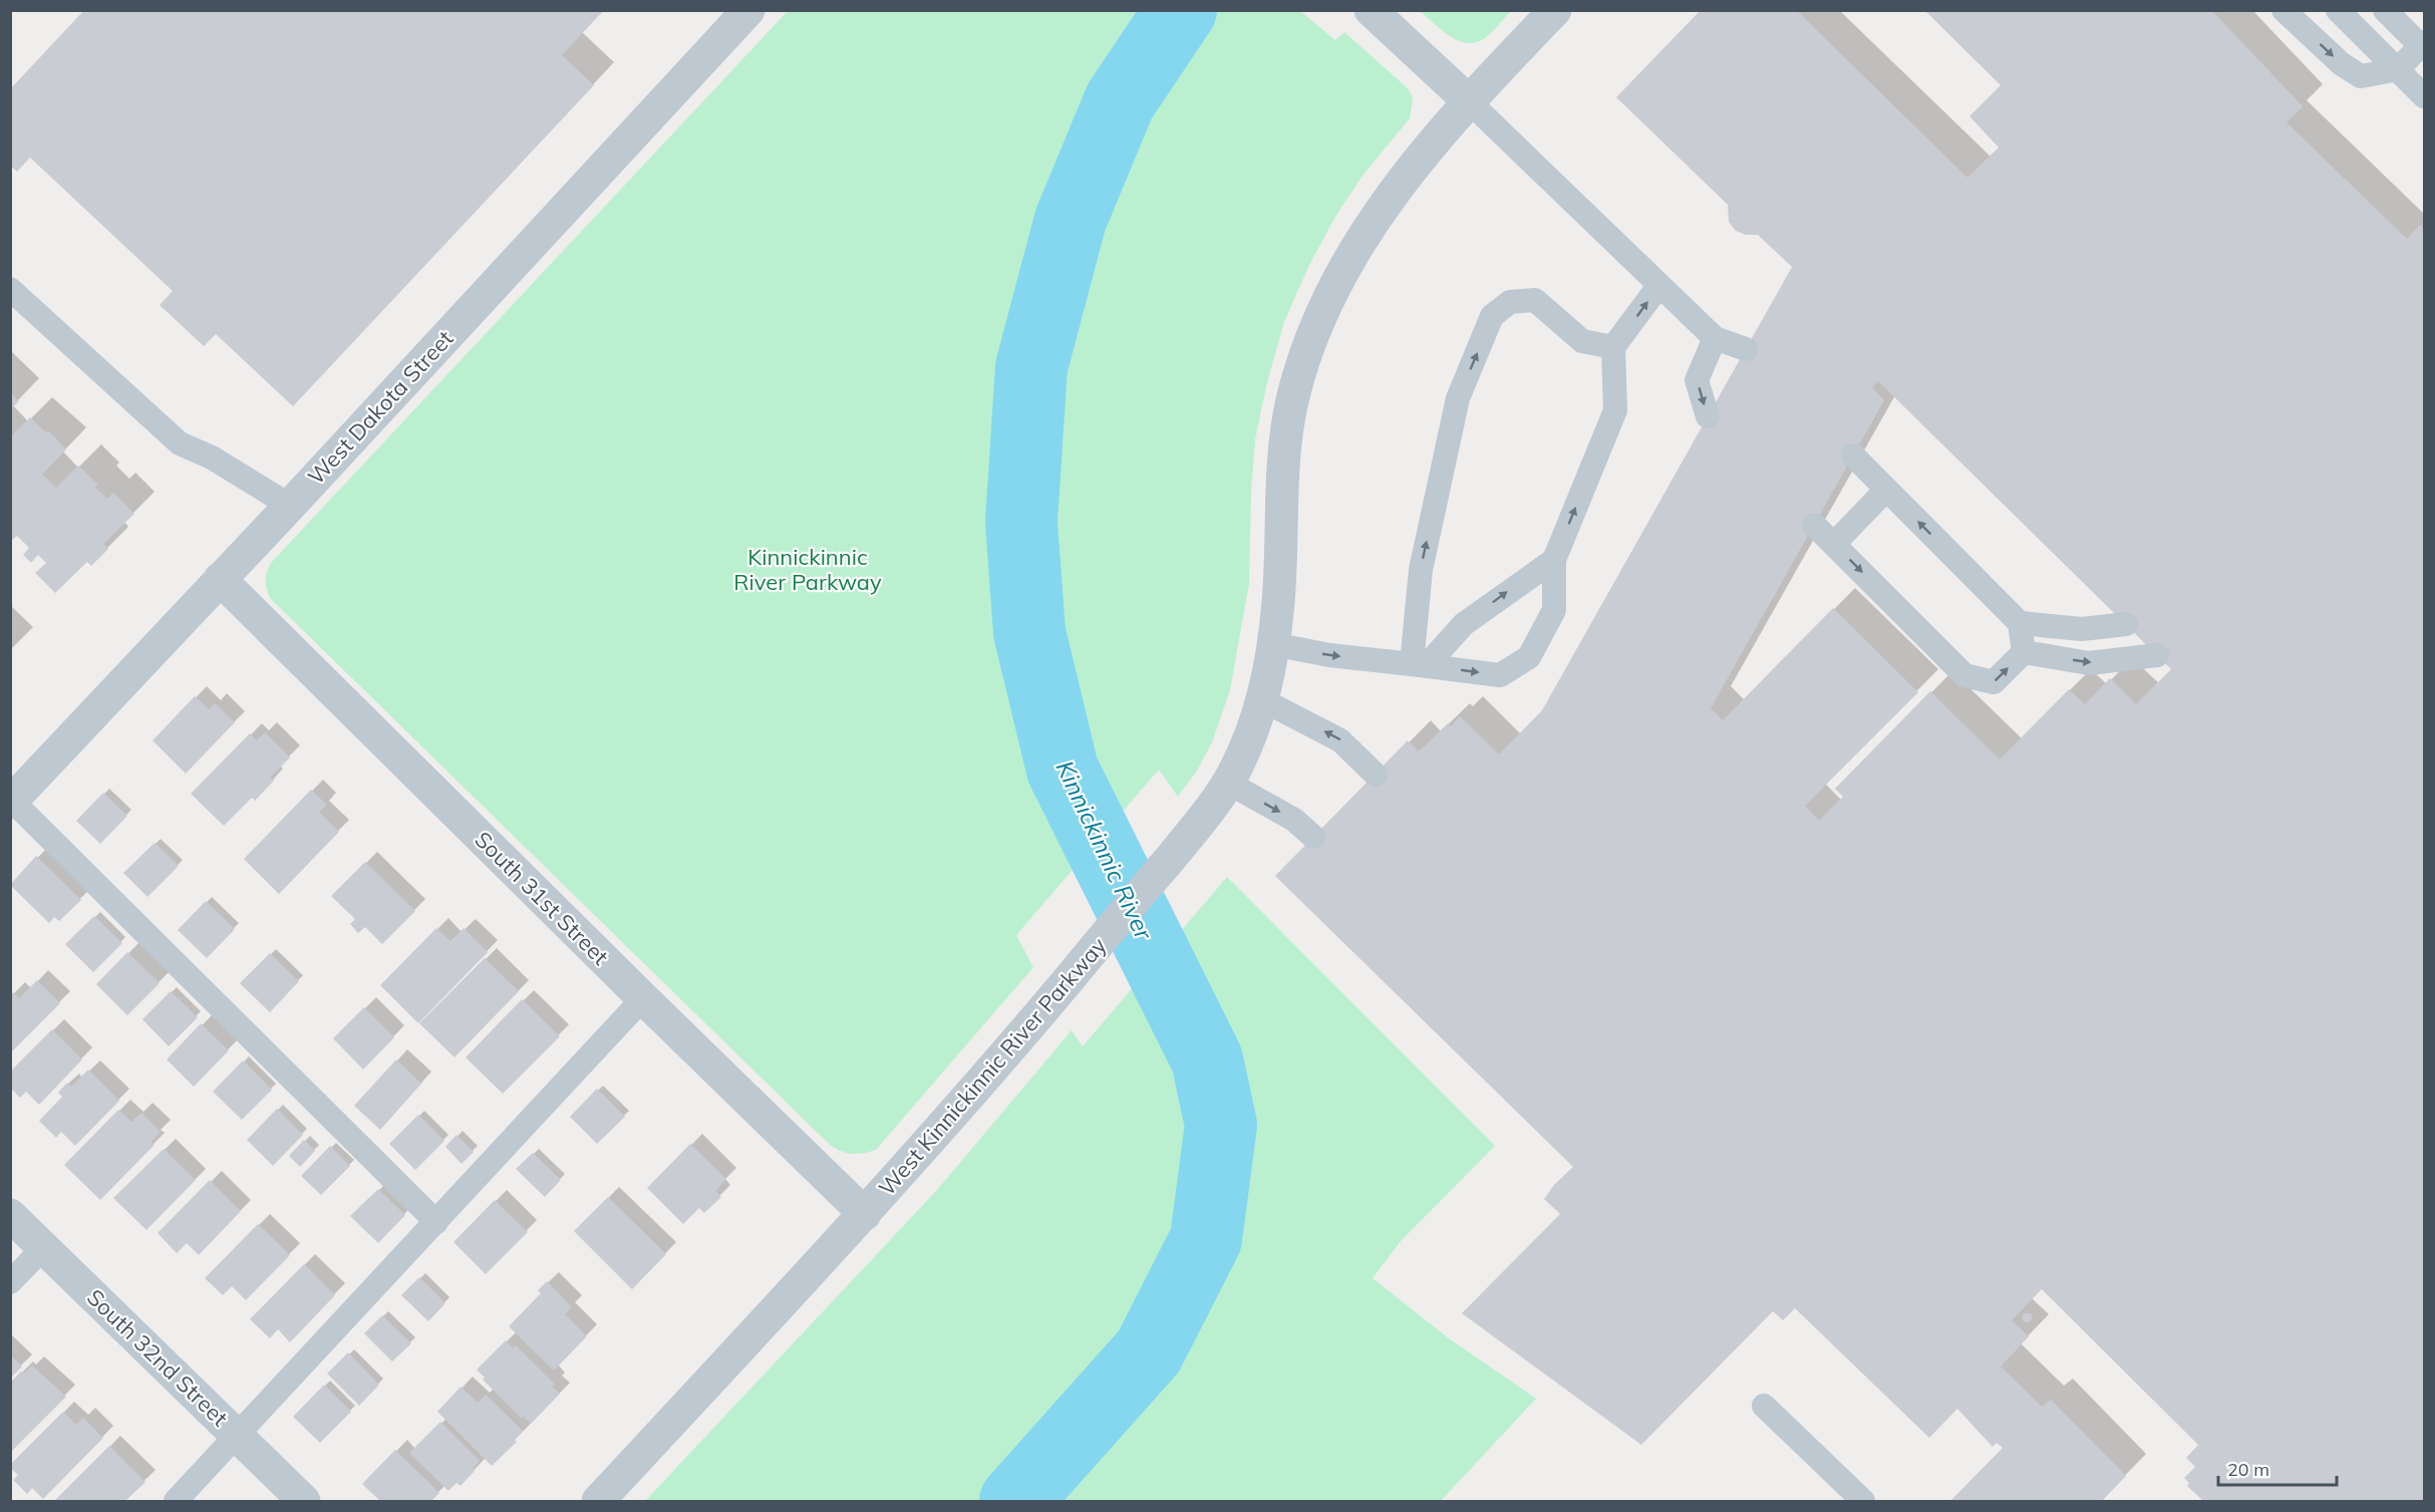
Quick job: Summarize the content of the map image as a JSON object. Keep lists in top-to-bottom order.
{
  "streets": {
    "street": [
      "West Dakota Street",
      "South 31st Street",
      "West Kinnickinnic River Parkway",
      "South 32nd Street"
    ]
  },
  "crossings": [
    ["West Dakota Street", "South 31st Street"],
    ["South 31st Street", "West Kinnickinnic River Parkway"]
  ],
  "water": ["Kinnickinnic River"],
  "parks": ["Kinnickinnic River Parkway"],
  "scale_bar": "20 m"
}
